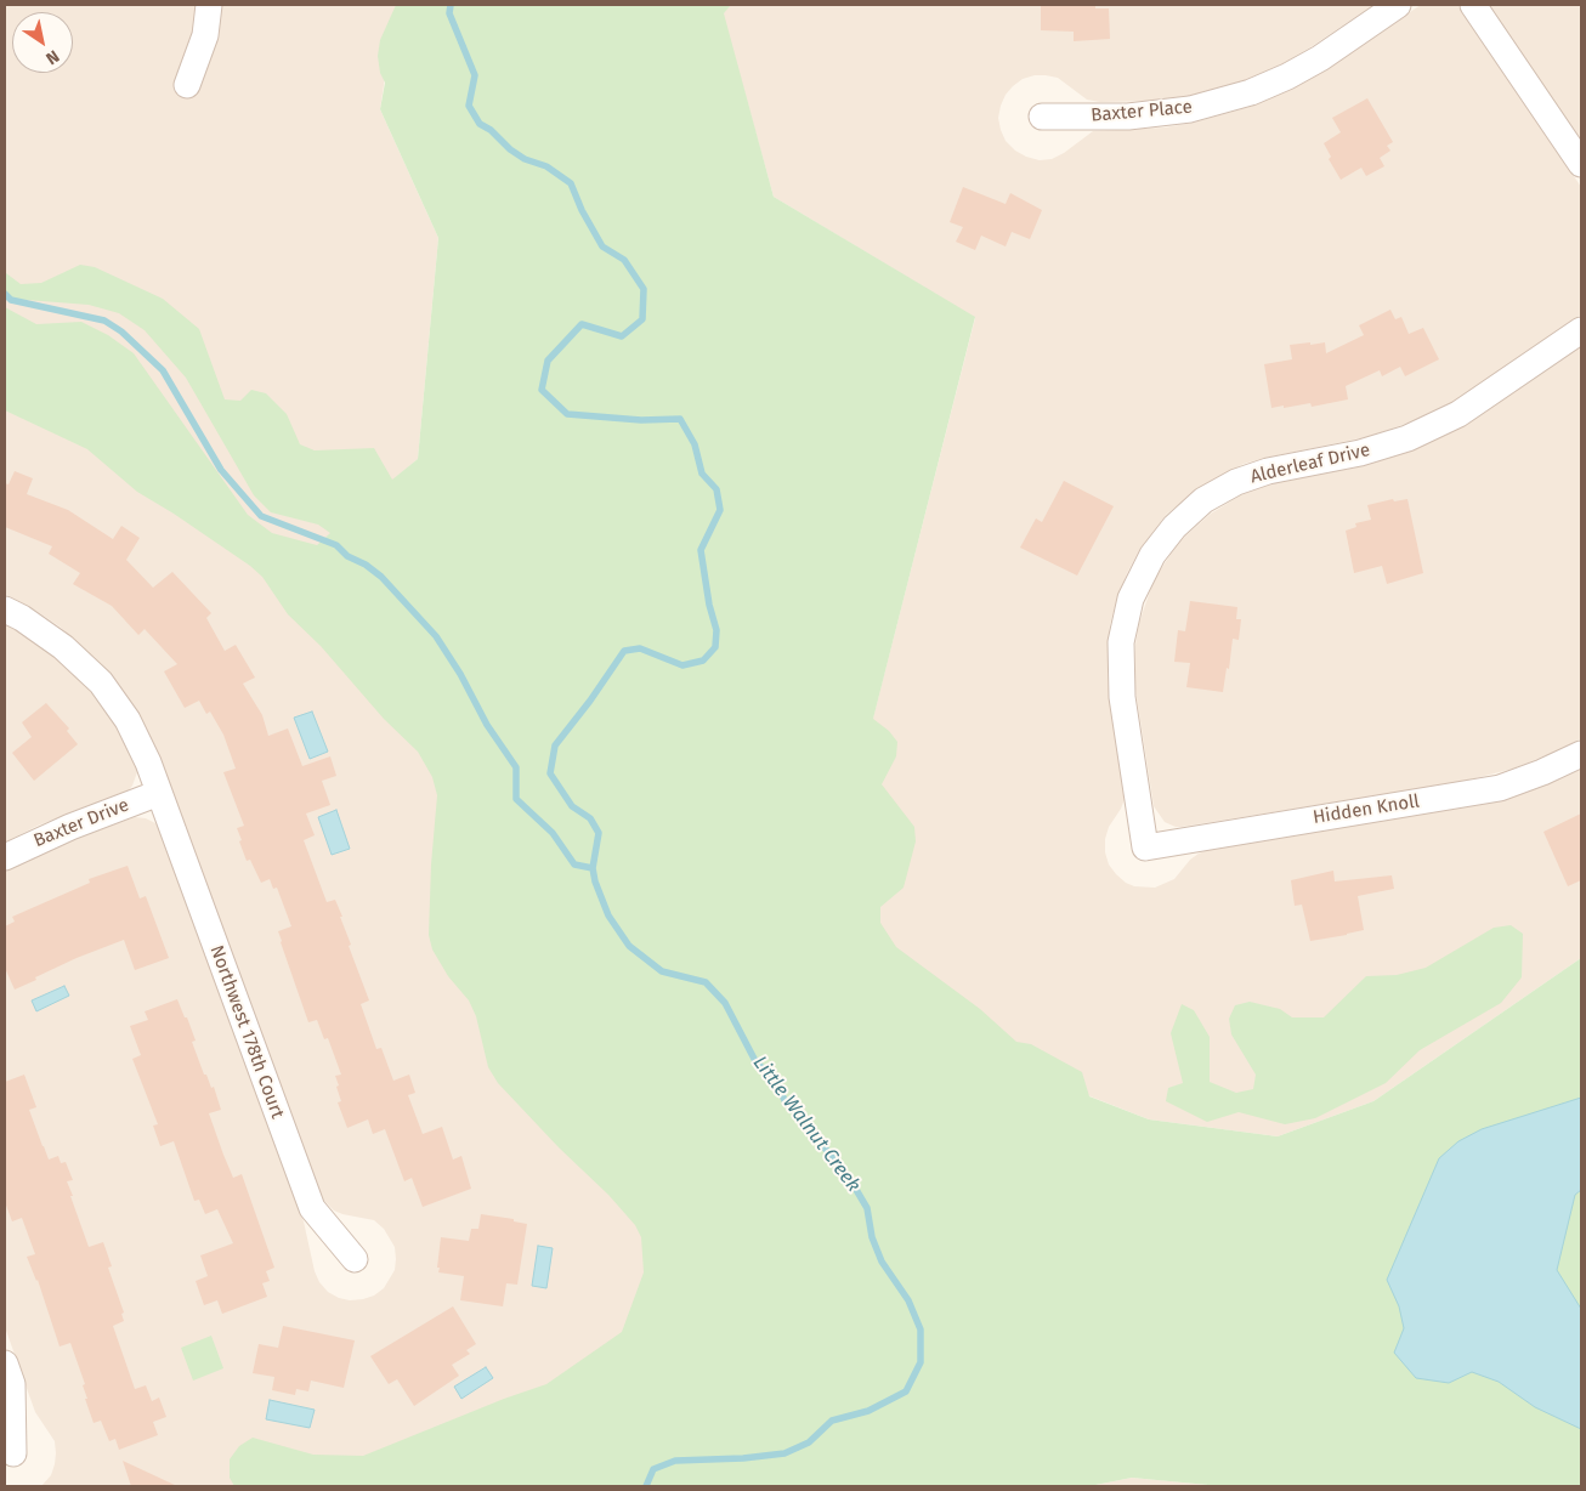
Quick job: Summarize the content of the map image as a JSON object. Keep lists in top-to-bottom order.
{
  "streets": {
    "street": [
      "Baxter Place",
      "Alderleaf Drive",
      "Hidden Knoll",
      "Baxter Drive",
      "Northwest 178th Court"
    ]
  },
  "crossings": [
    ["Alderleaf Drive", "Hidden Knoll"],
    ["Baxter Drive", "Northwest 178th Court"]
  ],
  "water": ["Little Walnut Creek"],
  "north": "bottom right"
}
